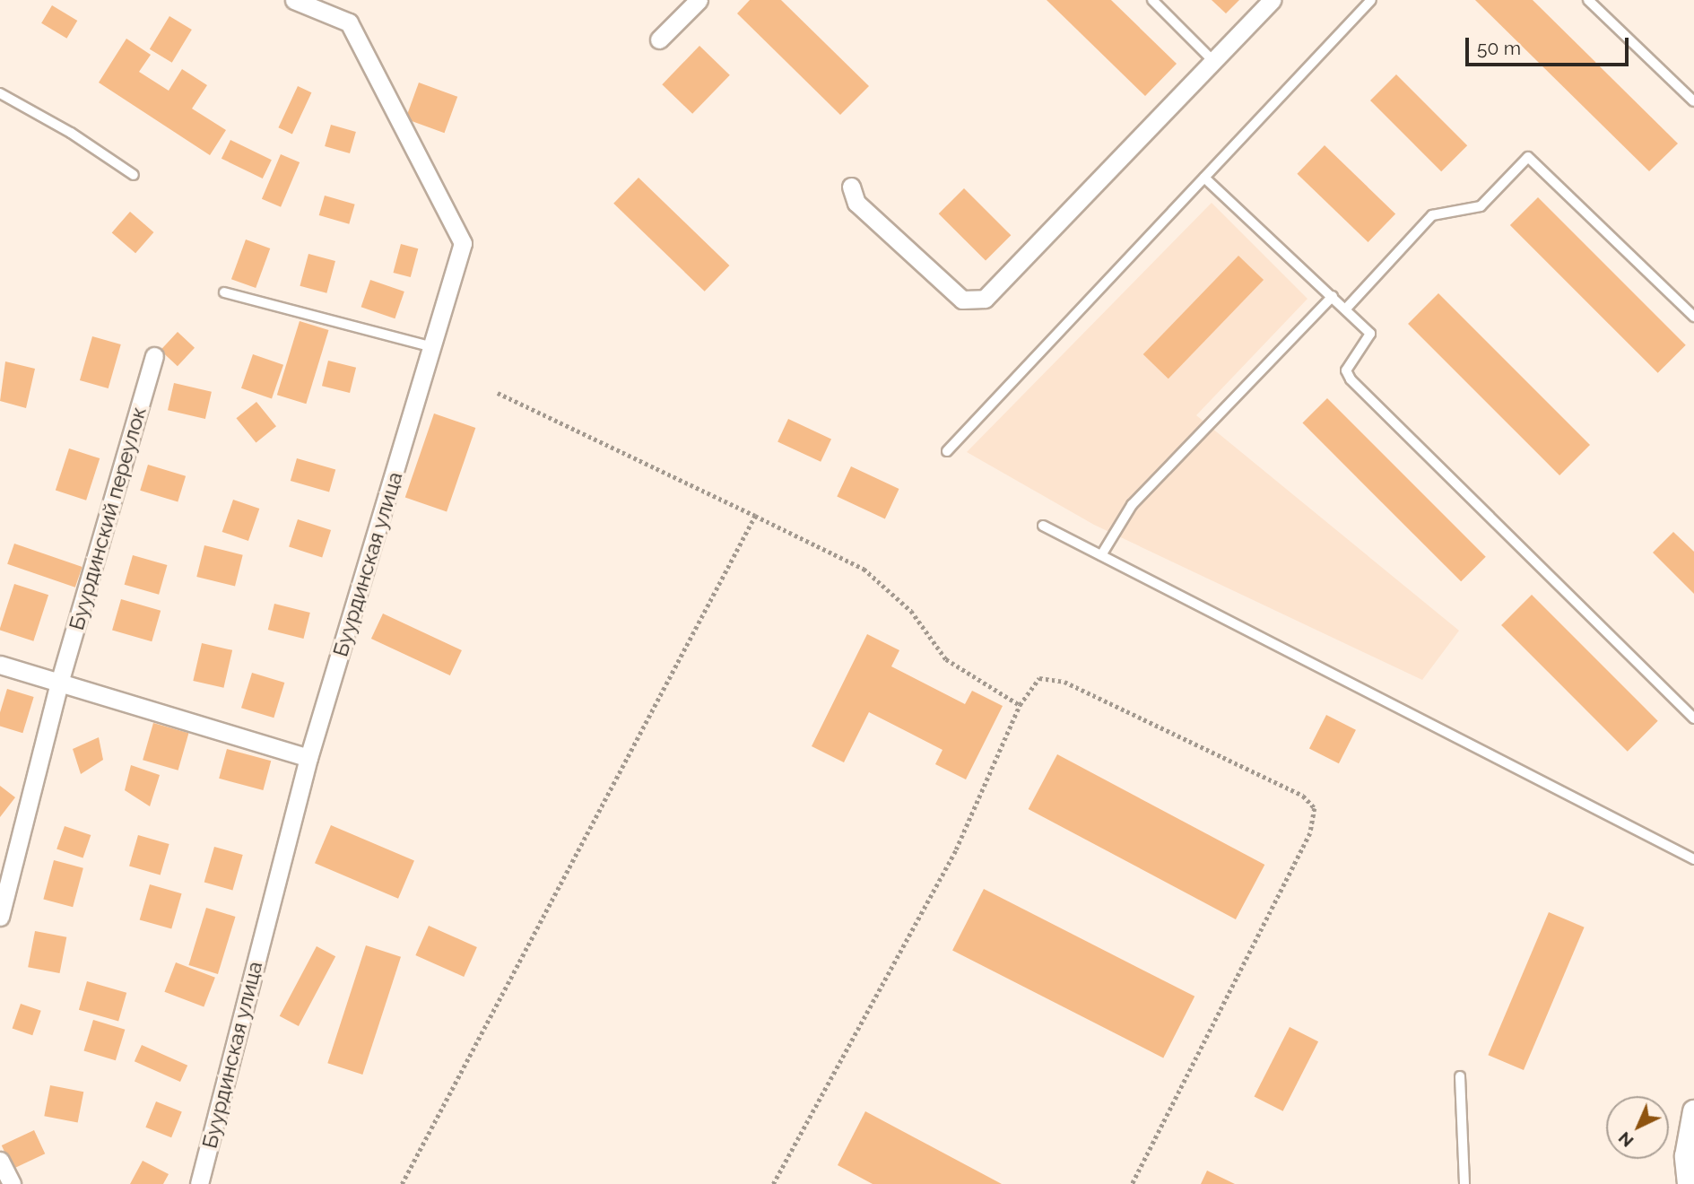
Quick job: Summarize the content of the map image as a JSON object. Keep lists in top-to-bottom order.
{
  "streets": {
    "street": ["Буурдинский переулок", "Буурдинская улица"]
  },
  "scale_bar": "50 m",
  "north": "bottom left"
}
